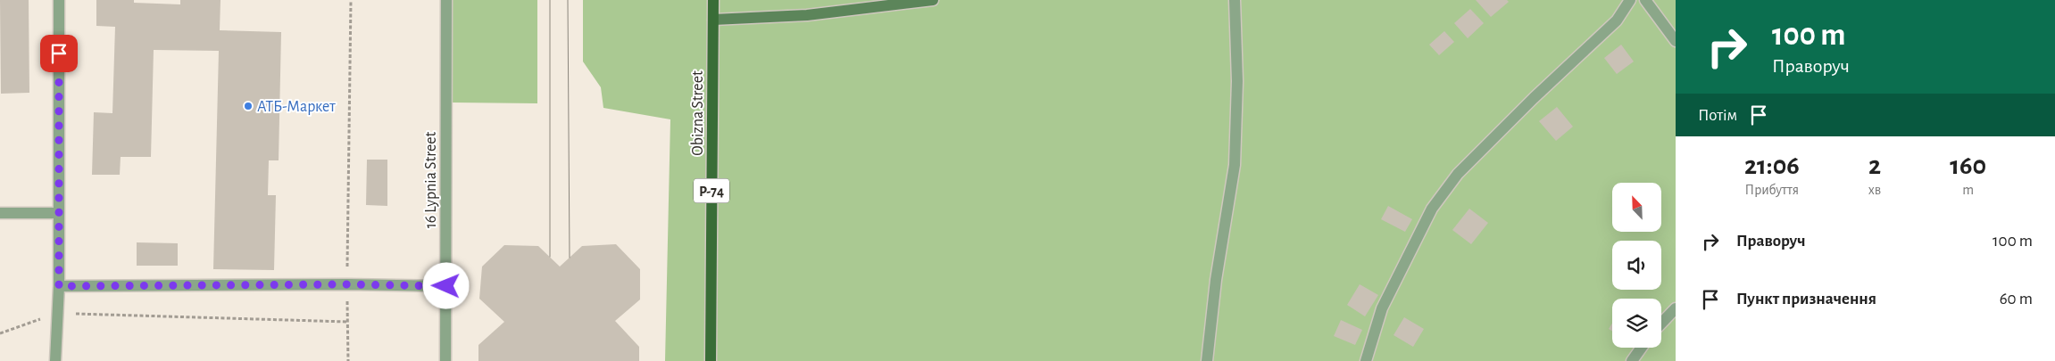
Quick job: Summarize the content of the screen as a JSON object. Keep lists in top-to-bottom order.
{
  "streets": {
    "main road": ["Obizna Street", "Р-74"],
    "street": ["16 Lypnia Street"]
  },
  "places": ["АТБ-Маркет"],
  "north": "top left",
  "page": {
    "turn": ["100 m", "Праворуч"],
    "then": "Потім",
    "eta": [
      "21:06",
      "Прибуття",
      "2",
      "хв",
      "160",
      "m"
    ],
    "list": [
      {
        "name": "Праворуч",
        "value": "100 m"
      },
      {
        "name": "Пункт призначення",
        "value": "60 m"
      }
    ]
  }
}
